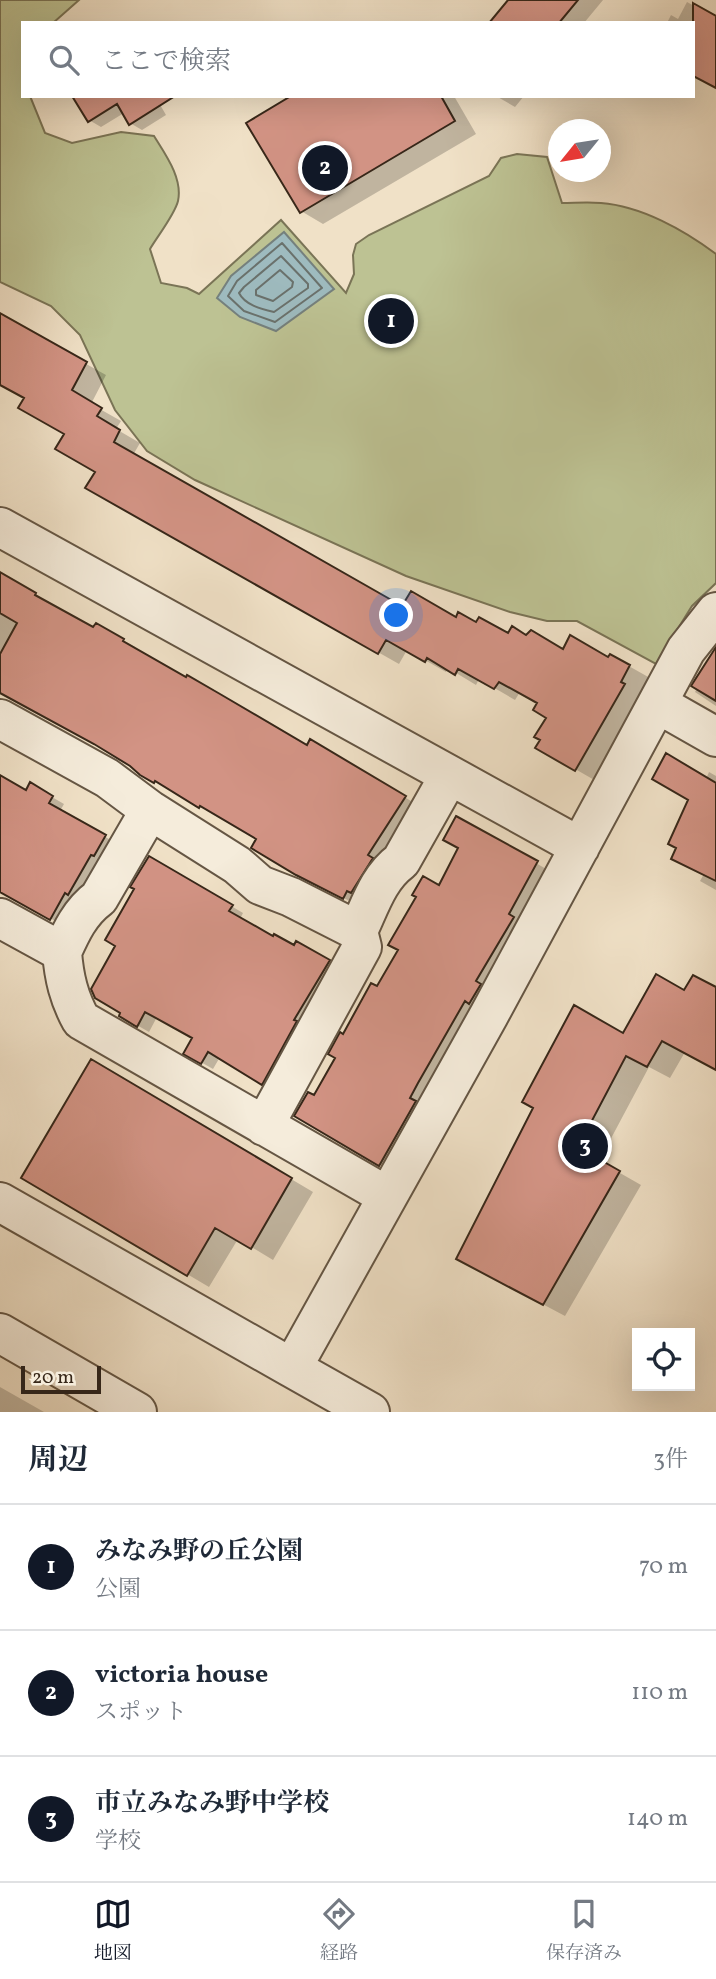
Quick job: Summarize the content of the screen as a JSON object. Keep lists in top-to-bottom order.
{
  "scale_bar": "20 m",
  "north": "bottom left",
  "page": {
    "search": "ここで検索",
    "pins": ["2", "1", "3"],
    "scale": "20 m",
    "heading": ["周辺", "3件"],
    "list": [
      {
        "mark": "1",
        "name": "みなみ野の丘公園",
        "note": "公園",
        "value": "70 m"
      },
      {
        "mark": "2",
        "name": "victoria house",
        "note": "スポット",
        "value": "110 m"
      },
      {
        "mark": "3",
        "name": "市立みなみ野中学校",
        "note": "学校",
        "value": "140 m"
      }
    ],
    "nav": ["地図", "経路", "保存済み"]
  }
}
